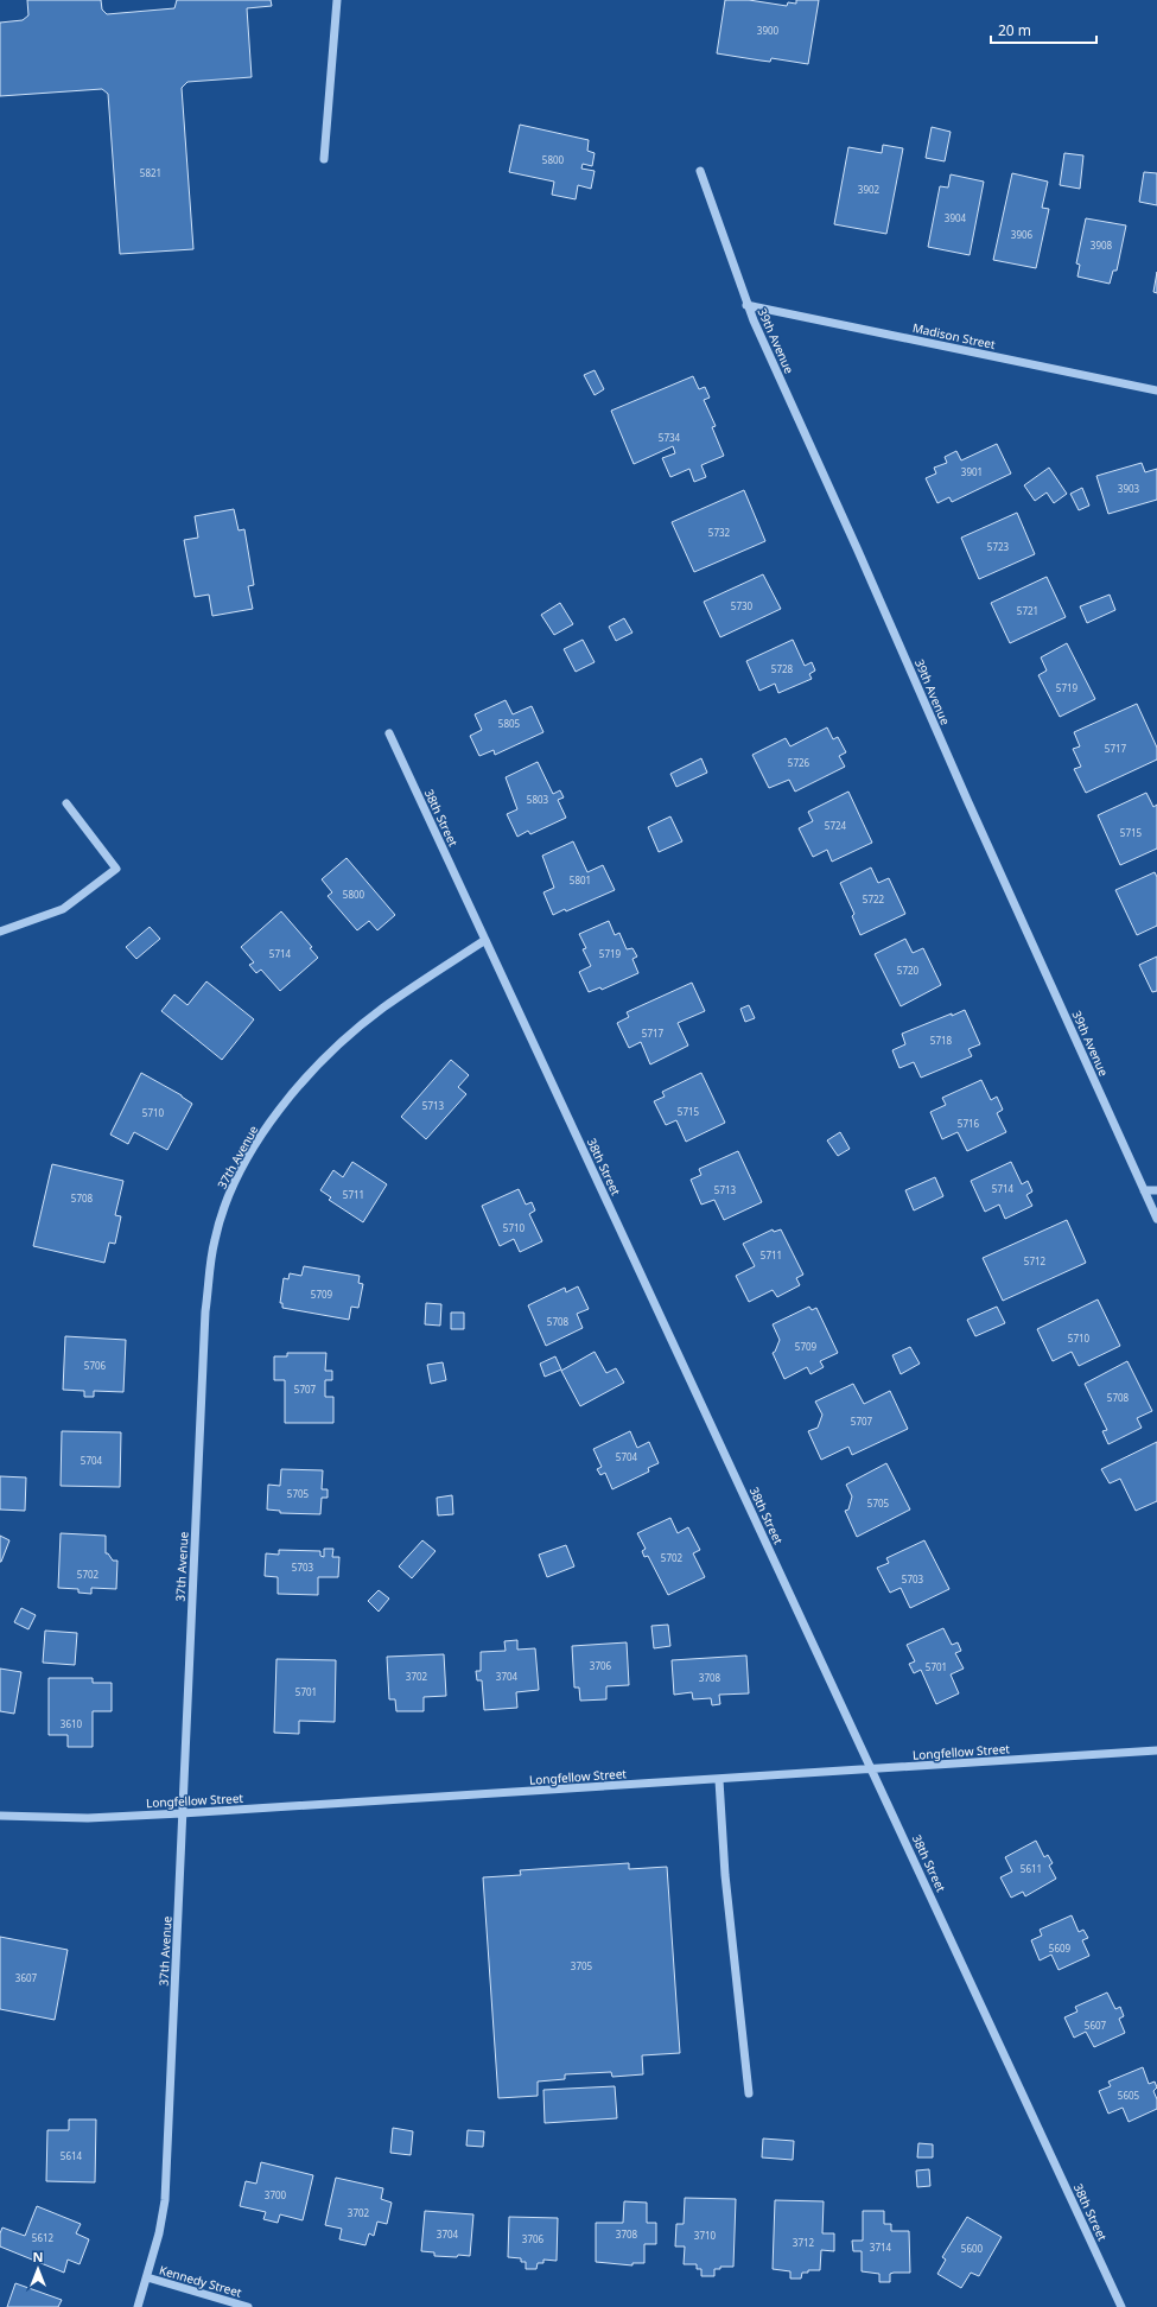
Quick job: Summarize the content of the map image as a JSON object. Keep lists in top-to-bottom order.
{
  "streets": {
    "street": [
      "Madison Street",
      "39th Avenue",
      "38th Street",
      "37th Avenue",
      "Longfellow Street",
      "Kennedy Street"
    ]
  },
  "crossings": [
    ["Madison Street", "39th Avenue"],
    ["38th Street", "37th Avenue"],
    ["38th Street", "Longfellow Street"],
    ["37th Avenue", "Longfellow Street"],
    ["37th Avenue", "Kennedy Street"]
  ],
  "house_numbers": [
    "3900",
    "5800",
    "5821",
    "3902",
    "3904",
    "3906",
    "3908",
    "5734",
    "3901",
    "3903",
    "5732",
    "5723",
    "5730",
    "5721",
    "5728",
    "5719",
    "5805",
    "5717",
    "5726",
    "5803",
    "5724",
    "5715",
    "5801",
    "5800",
    "5722",
    "5714",
    "5719",
    "5720",
    "5717",
    "5718",
    "5713",
    "5715",
    "5710",
    "5716",
    "5714",
    "5713",
    "5711",
    "5708",
    "5710",
    "5711",
    "5712",
    "5709",
    "5708",
    "5710",
    "5709",
    "5706",
    "5707",
    "5708",
    "5707",
    "5704",
    "5704",
    "5705",
    "5705",
    "5702",
    "5703",
    "5702",
    "5703",
    "3706",
    "5701",
    "3702",
    "3704",
    "3708",
    "5701",
    "3610",
    "5611",
    "5609",
    "3705",
    "3607",
    "5607",
    "5605",
    "5614",
    "3700",
    "3702",
    "3704",
    "3708",
    "3710",
    "5612",
    "3706",
    "3712",
    "3714",
    "5600"
  ],
  "scale_bar": "20 m",
  "north": "top"
}
